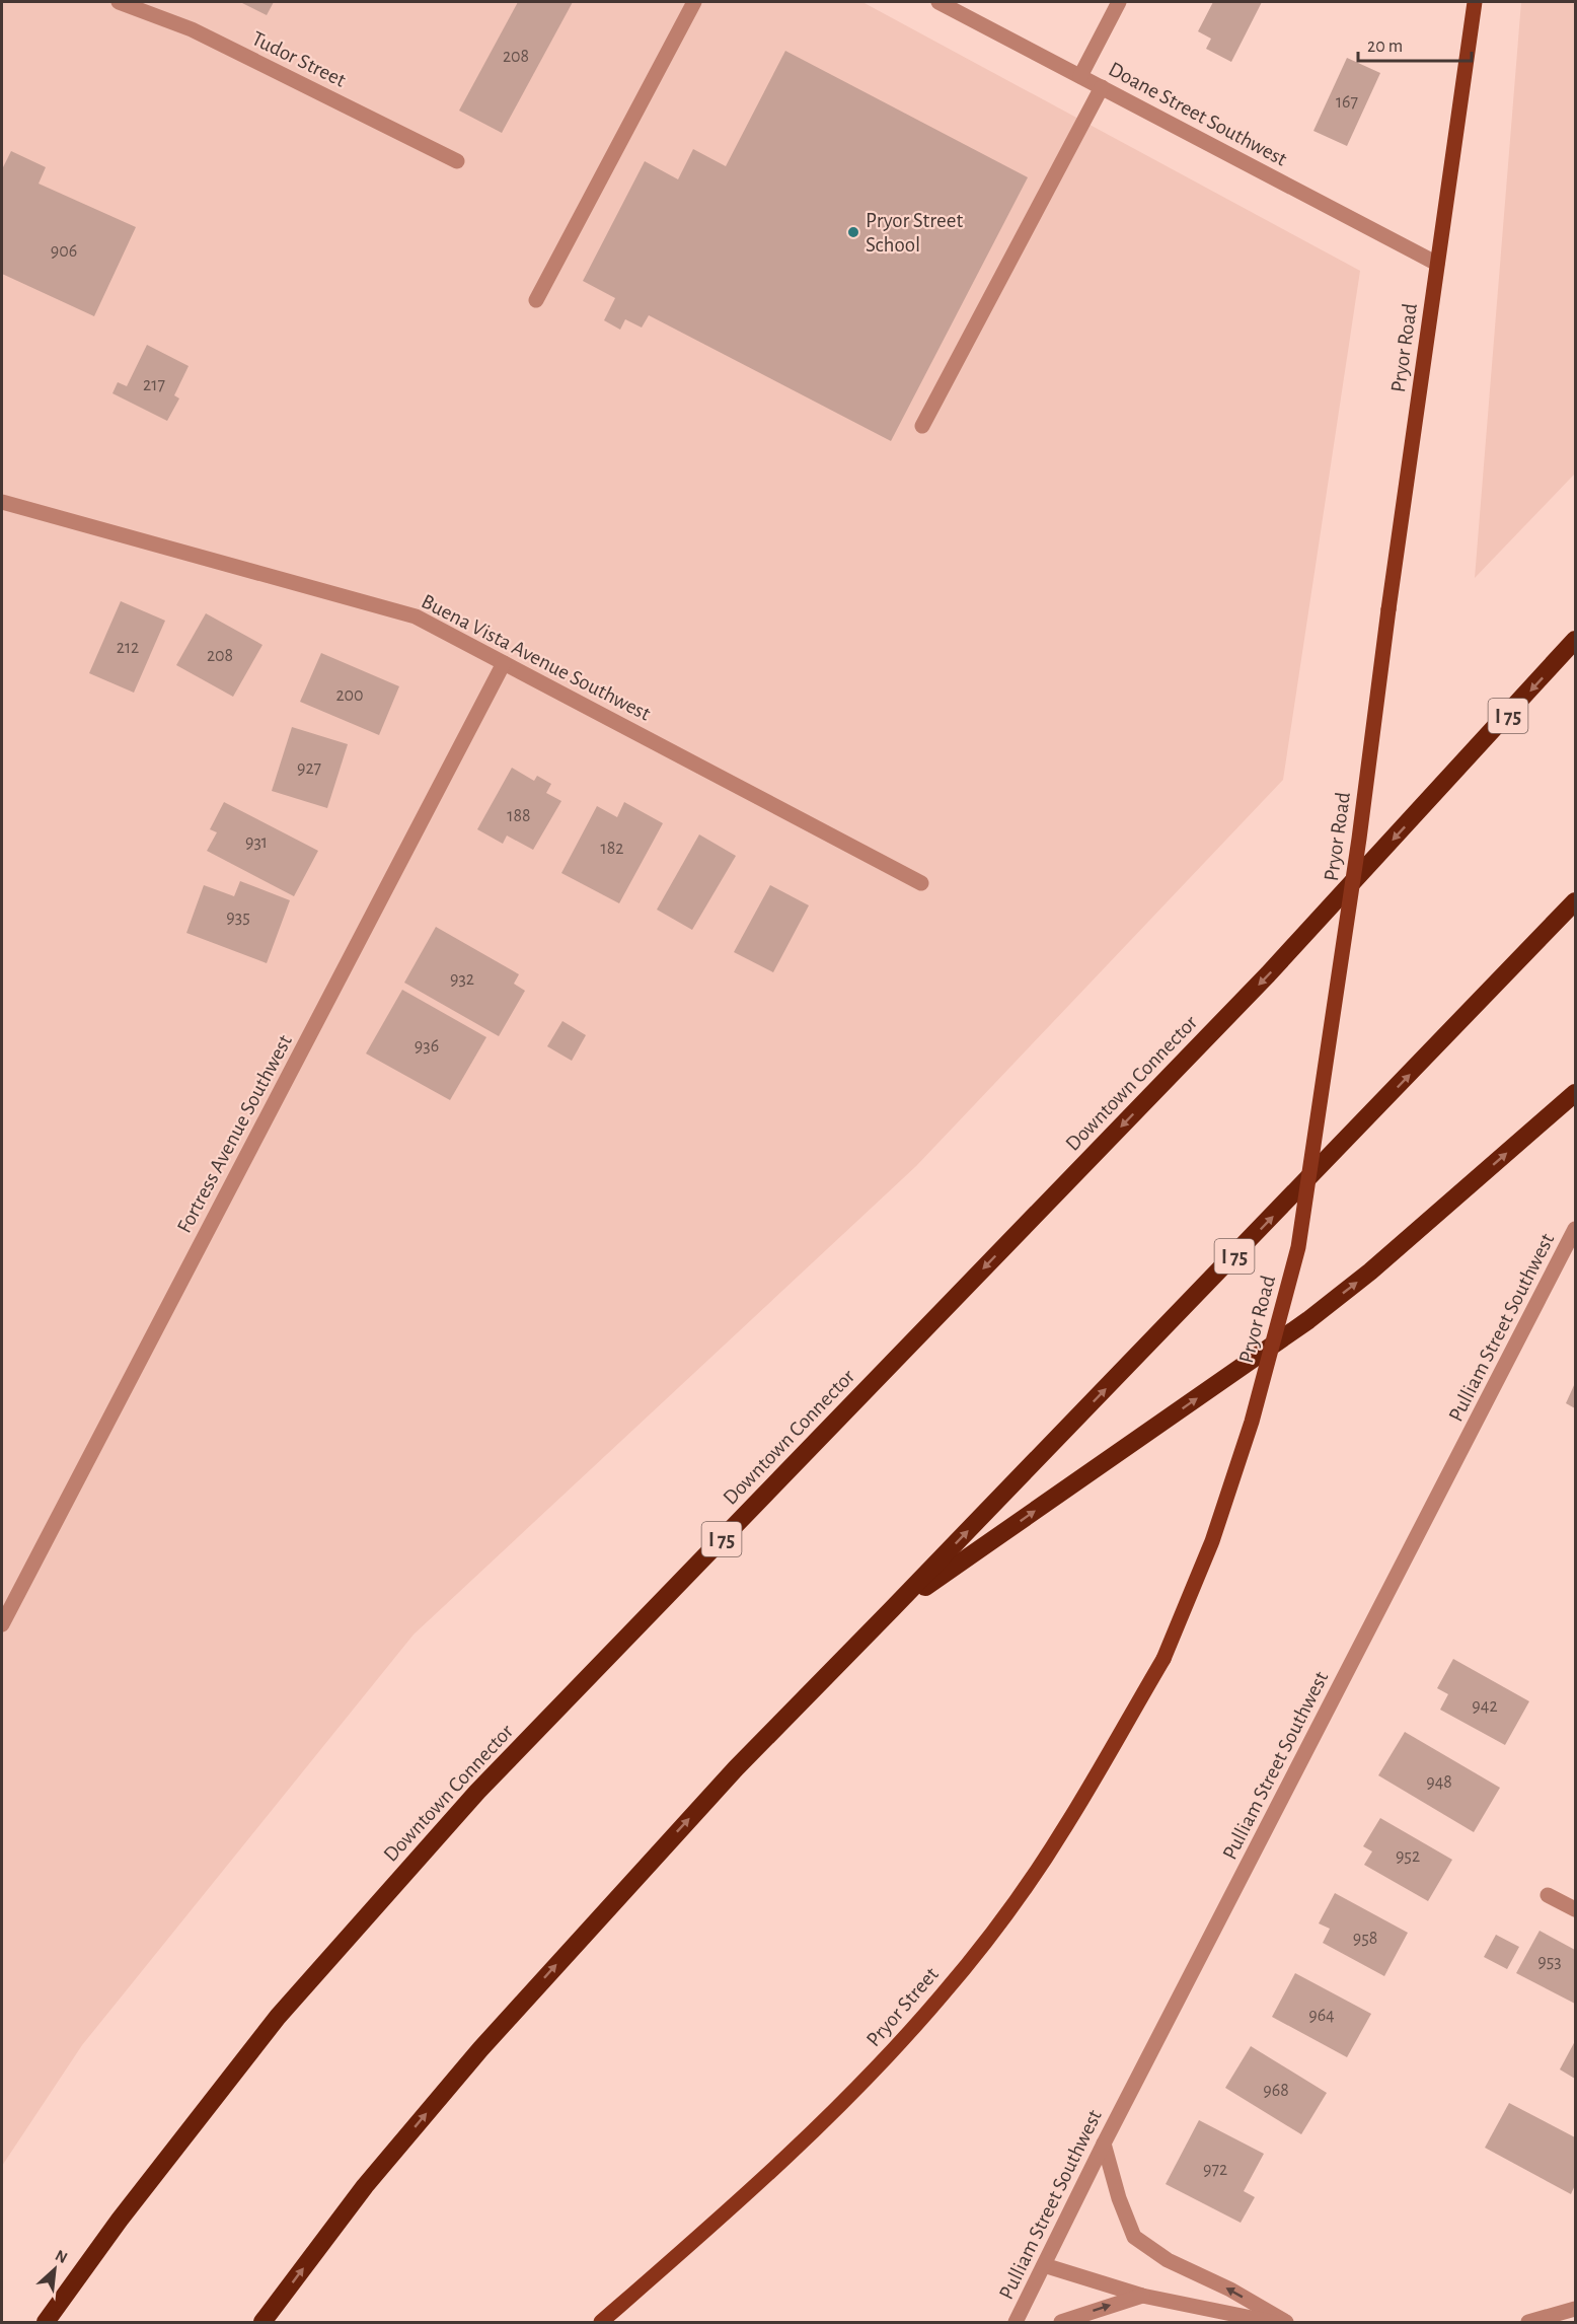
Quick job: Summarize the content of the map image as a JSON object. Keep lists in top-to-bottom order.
{
  "streets": {
    "highway": ["I 75", "Downtown Connector"],
    "main road": ["Pryor Road", "Pryor Street"],
    "street": [
      "Tudor Street",
      "Doane Street Southwest",
      "Buena Vista Avenue Southwest",
      "Fortress Avenue Southwest",
      "Pulliam Street Southwest"
    ]
  },
  "crossings": [
    ["Doane Street Southwest", "Pryor Road"],
    ["Pryor Road", "Pryor Street"],
    ["Buena Vista Avenue Southwest", "Fortress Avenue Southwest"]
  ],
  "one_way": ["Downtown Connector"],
  "places": ["Pryor Street School"],
  "house_numbers": [
    "208",
    "167",
    "906",
    "217",
    "212",
    "208",
    "200",
    "927",
    "188",
    "931",
    "182",
    "935",
    "932",
    "936",
    "942",
    "948",
    "952",
    "958",
    "953",
    "964",
    "968",
    "972"
  ],
  "scale_bar": "20 m",
  "north": "top right"
}
